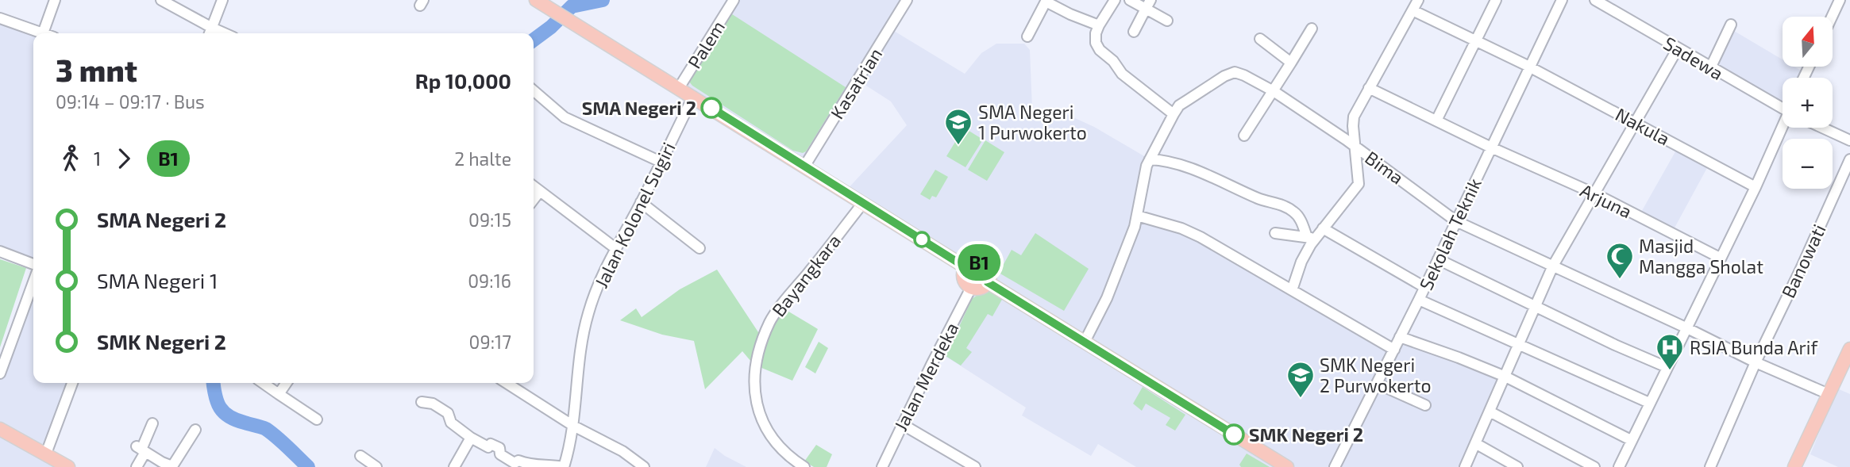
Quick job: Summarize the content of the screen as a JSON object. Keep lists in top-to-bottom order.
{
  "streets": {
    "street": [
      "Palem",
      "Sadewa",
      "Kasatrian",
      "Nakula",
      "Bima",
      "Arjuna",
      "Jalan Kolonel Sugiri",
      "Sekolah Teknik",
      "Banowati",
      "Bayangkara",
      "Jalan Merdeka"
    ]
  },
  "crossings": [
    ["Nakula", "Sekolah Teknik"],
    ["Bima", "Sekolah Teknik"],
    ["Bima", "Banowati"],
    ["Arjuna", "Sekolah Teknik"]
  ],
  "places": {
    "other": ["SMA Negeri 2", "SMK Negeri 2"],
    "school or university": ["SMA Negeri 1 Purwokerto", "SMK Negeri 2 Purwokerto"],
    "mosque": ["Masjid Mangga Sholat"],
    "hospital": ["RSIA Bunda Arif"]
  },
  "lines": ["bus line B1"],
  "north": "top",
  "page": {
    "on_map": "B1",
    "map_buttons": ["+", "−"],
    "heading": ["3 mnt", "09:14 – 09:17 · Bus", "Rp 10,000"],
    "legs": ["1", "B1", "2 halte"],
    "list": [
      {
        "name": "SMA Negeri 2",
        "value": "09:15"
      },
      {
        "name": "SMA Negeri 1",
        "value": "09:16"
      },
      {
        "name": "SMK Negeri 2",
        "value": "09:17"
      }
    ]
  }
}
